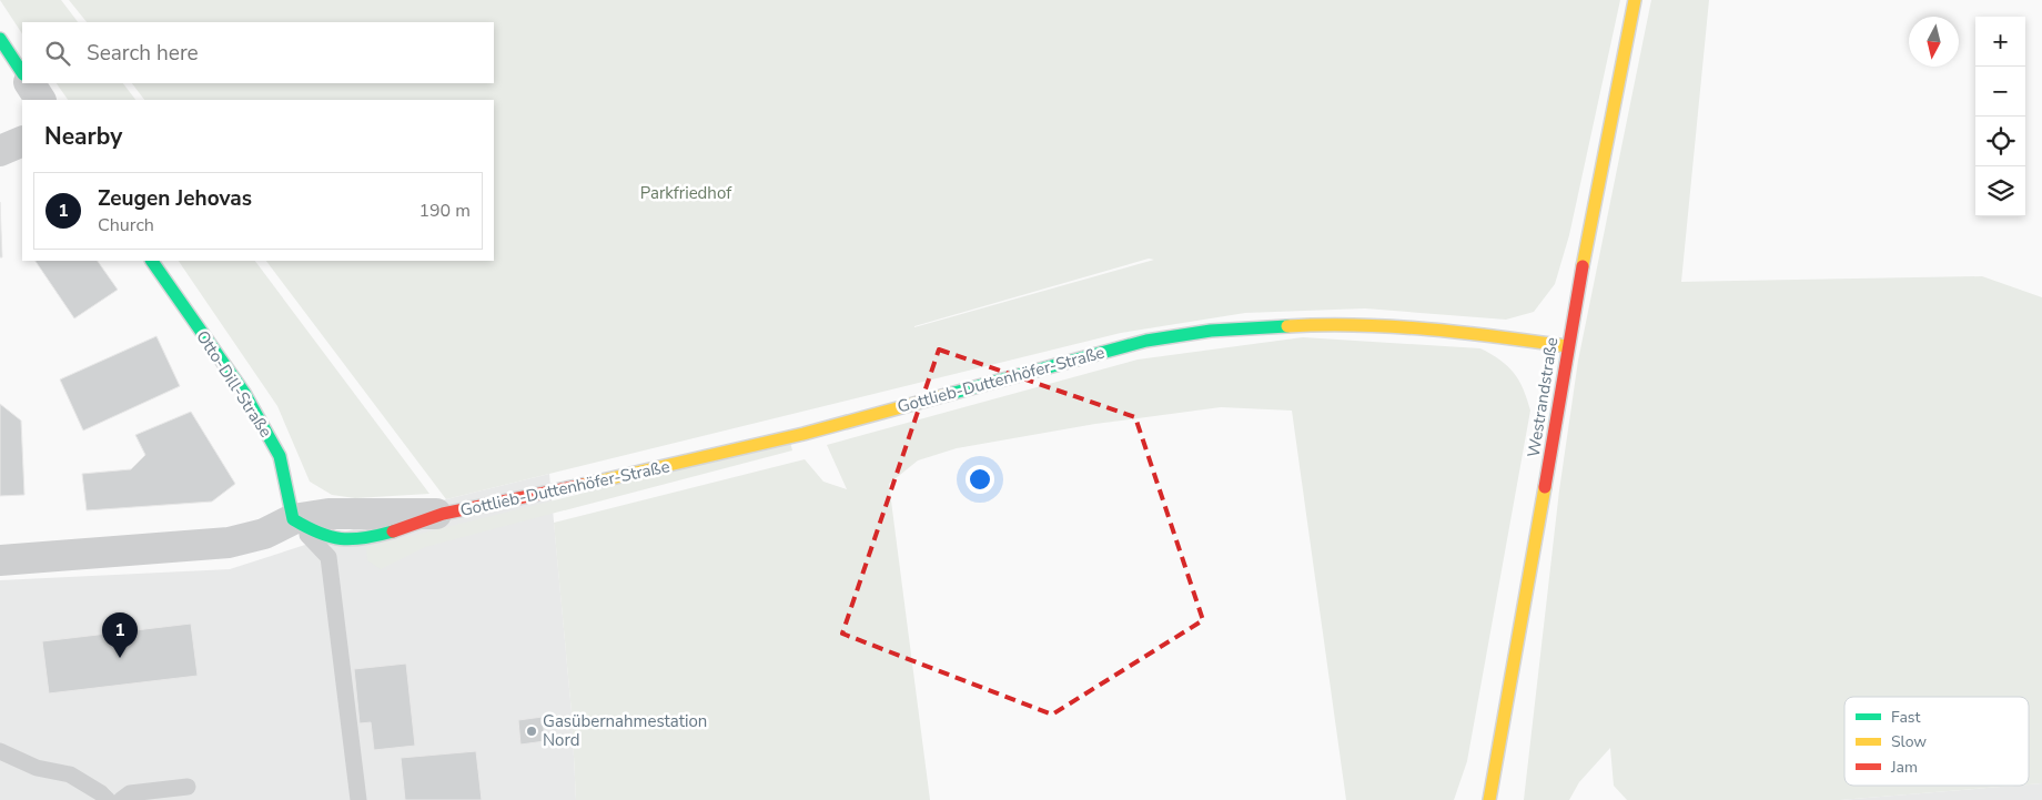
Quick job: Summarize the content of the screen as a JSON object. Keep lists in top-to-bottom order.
{
  "streets": {
    "street": ["Gottlieb-Duttenhöfer-Straße", "Otto-Dill-Straße", "Westrandstraße"]
  },
  "crossings": [
    ["Gottlieb-Duttenhöfer-Straße", "Otto-Dill-Straße"],
    ["Gottlieb-Duttenhöfer-Straße", "Westrandstraße"]
  ],
  "parks": ["Parkfriedhof"],
  "places": ["Gasübernahmestation Nord"],
  "legend": ["Fast", "Slow", "Jam"],
  "north": "bottom",
  "page": {
    "map_buttons": ["+", "−"],
    "search": "Search here",
    "heading": "Nearby",
    "list": [
      {
        "mark": "1",
        "name": "Zeugen Jehovas",
        "note": "Church",
        "value": "190 m"
      }
    ],
    "pins": "1"
  }
}
